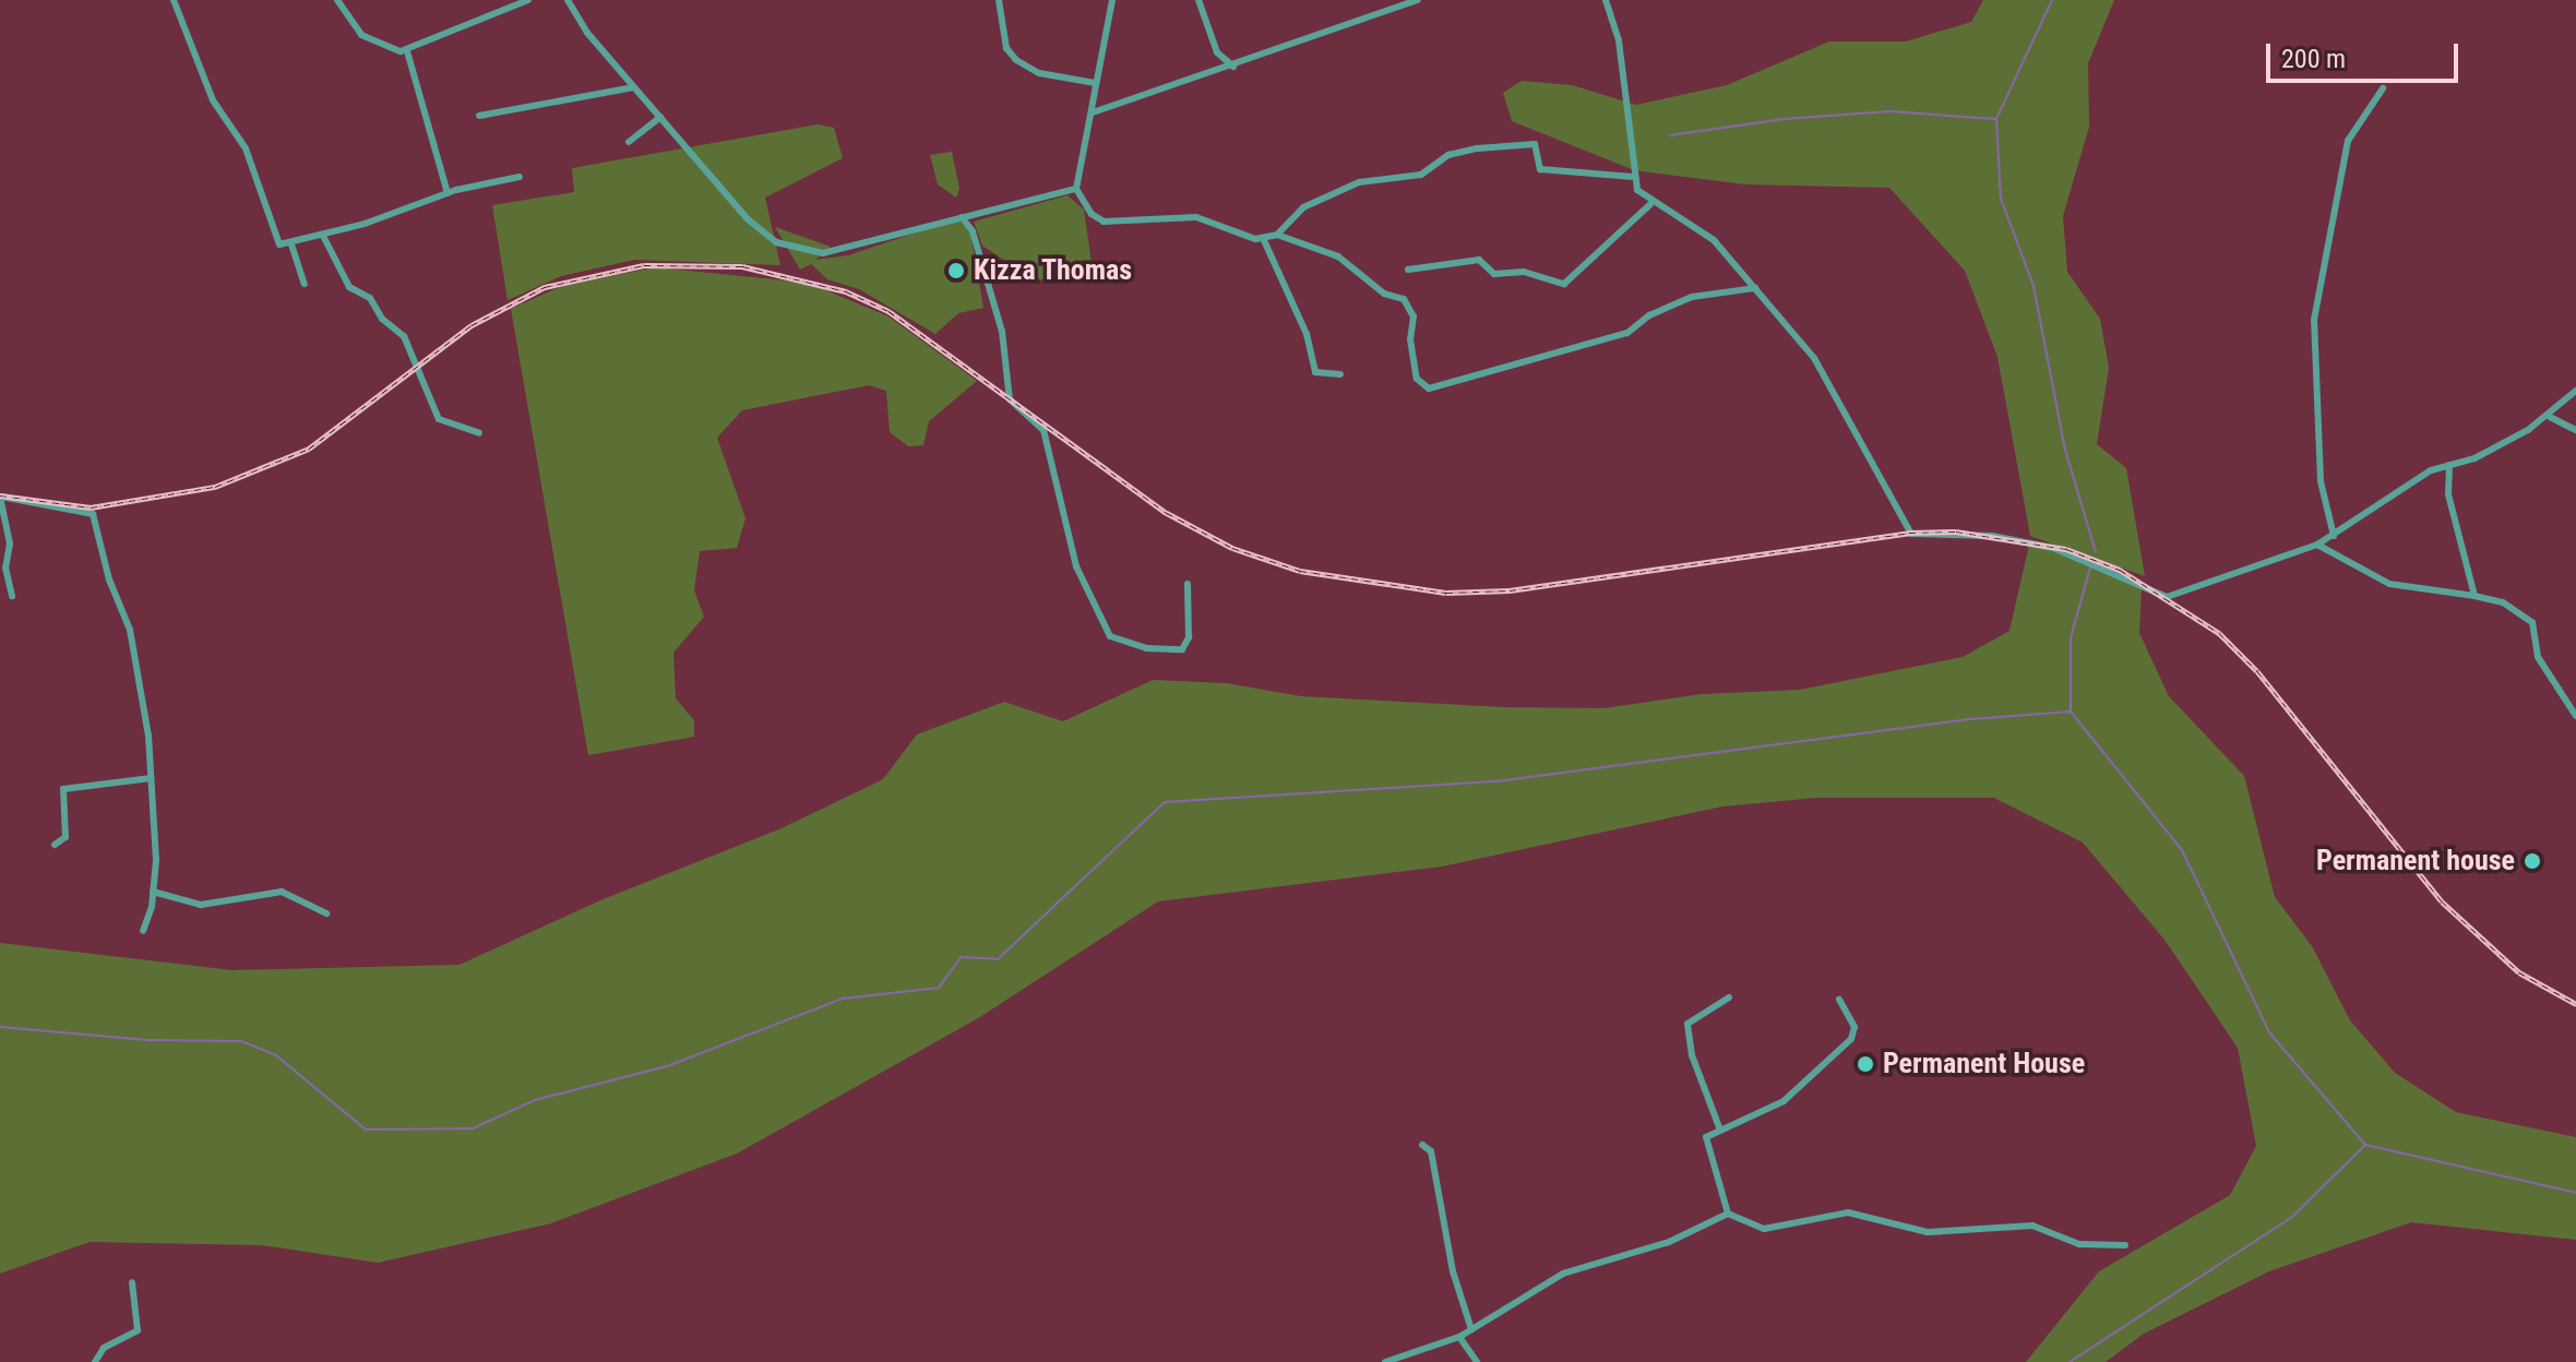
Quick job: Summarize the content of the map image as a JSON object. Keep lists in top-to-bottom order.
{
  "places": ["Kizza Thomas", "Permanent house", "Permanent House"],
  "scale_bar": "200 m"
}
